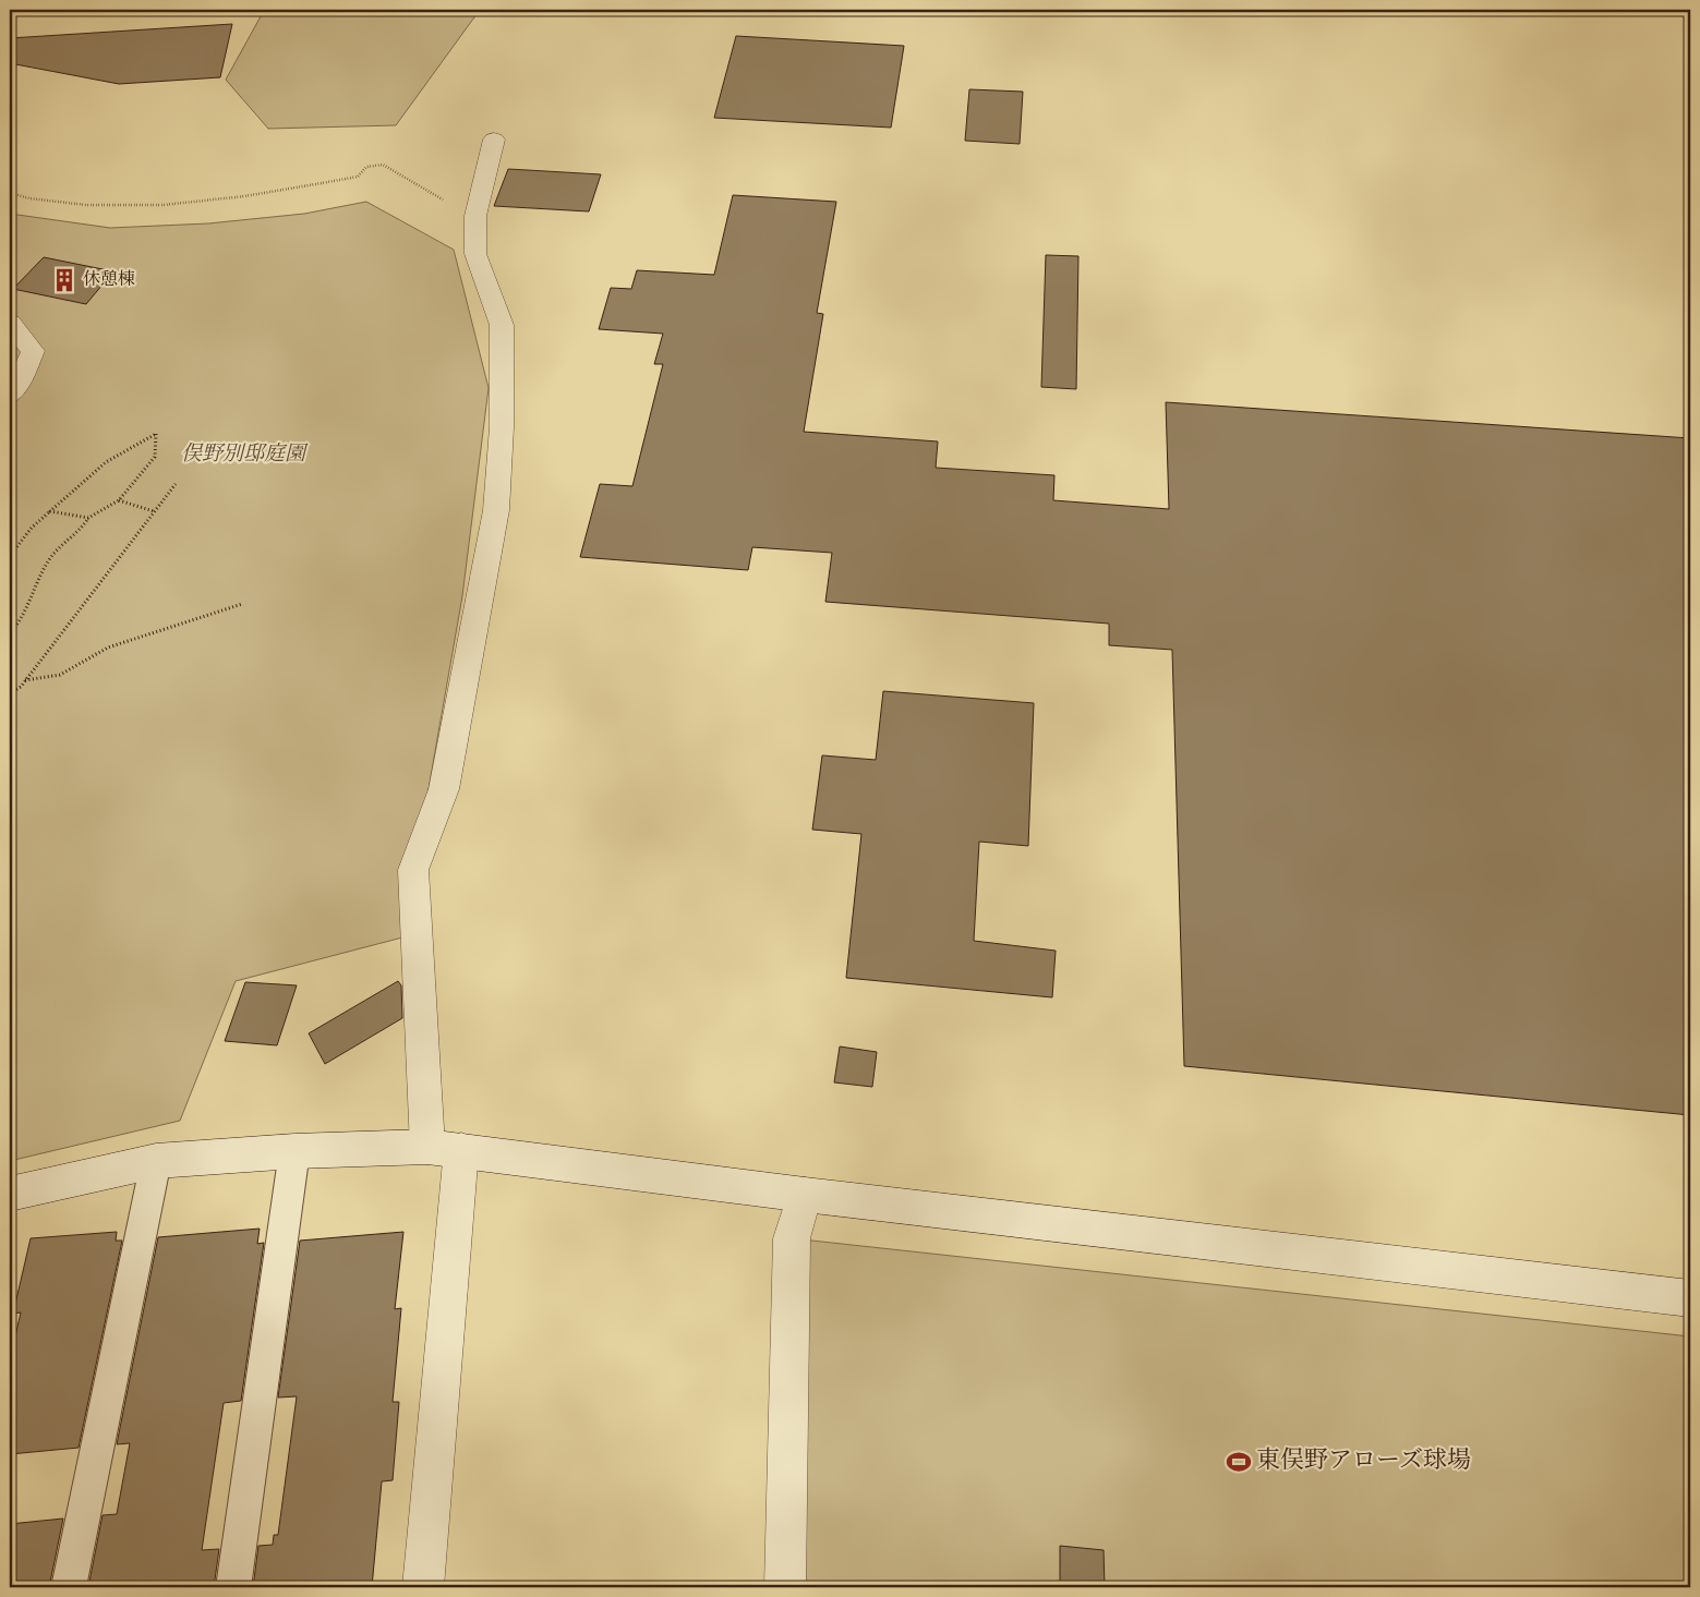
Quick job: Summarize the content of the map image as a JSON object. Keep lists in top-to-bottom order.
{
  "parks": ["俣野別邸庭園"],
  "places": {
    "building": ["休憩棟"],
    "sports": ["東俣野アローズ球場"]
  }
}
